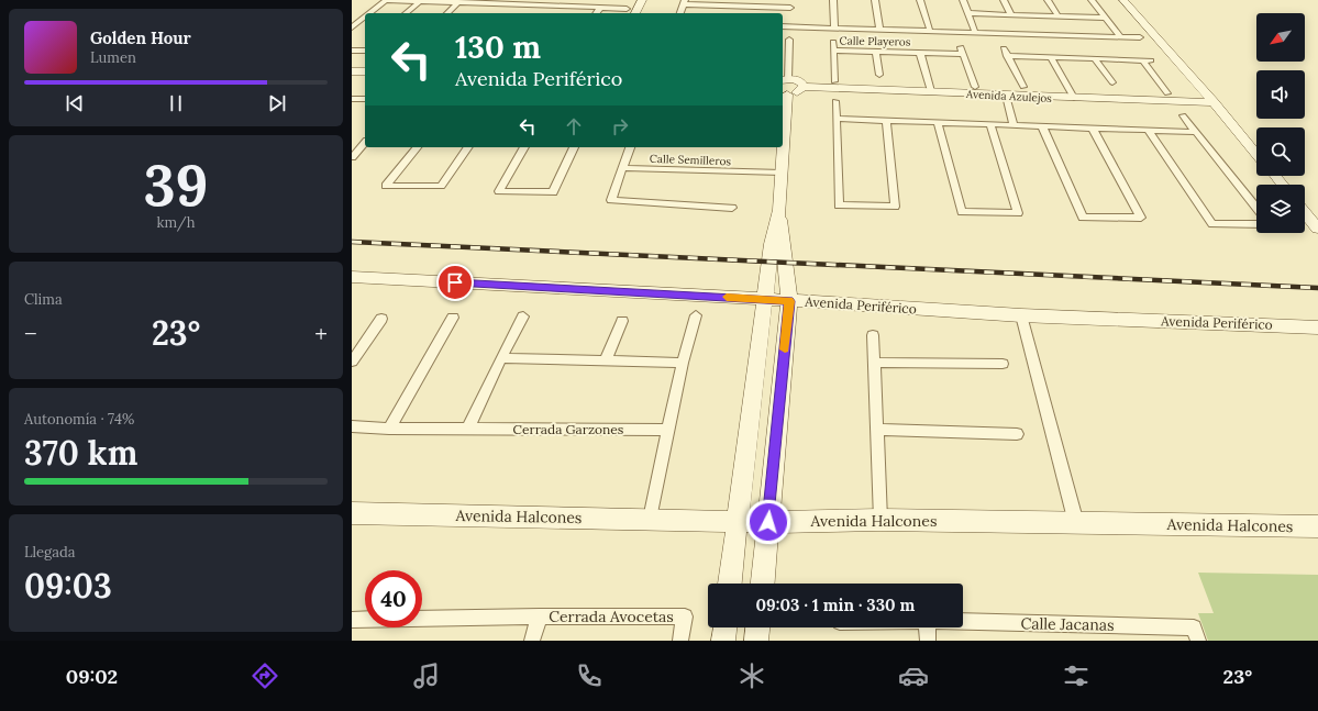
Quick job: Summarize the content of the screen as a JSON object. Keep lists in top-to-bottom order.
{
  "streets": {
    "main road": ["Avenida Azulejos", "Avenida Periférico", "Avenida Halcones"],
    "street": [
      "Calle Playeros",
      "Calle Semilleros",
      "Cerrada Garzones",
      "Cerrada Avocetas",
      "Calle Jacanas"
    ]
  },
  "crossings": [
    ["Calle Playeros", "Avenida Azulejos"]
  ],
  "north": "bottom left",
  "page": {
    "turn": ["130 m", "Avenida Periférico"],
    "song": ["Golden Hour", "Lumen"],
    "tile": [
      ["39", "km/h"],
      "Clima",
      ["Autonomía · 74%", "370 km"],
      ["Llegada", "09:03"]
    ],
    "heat": ["−", "23°", "+"],
    "limit": "40",
    "trip": "09:03 · 1 min · 330 m",
    "tabs": ["09:02", "23°"]
  }
}
